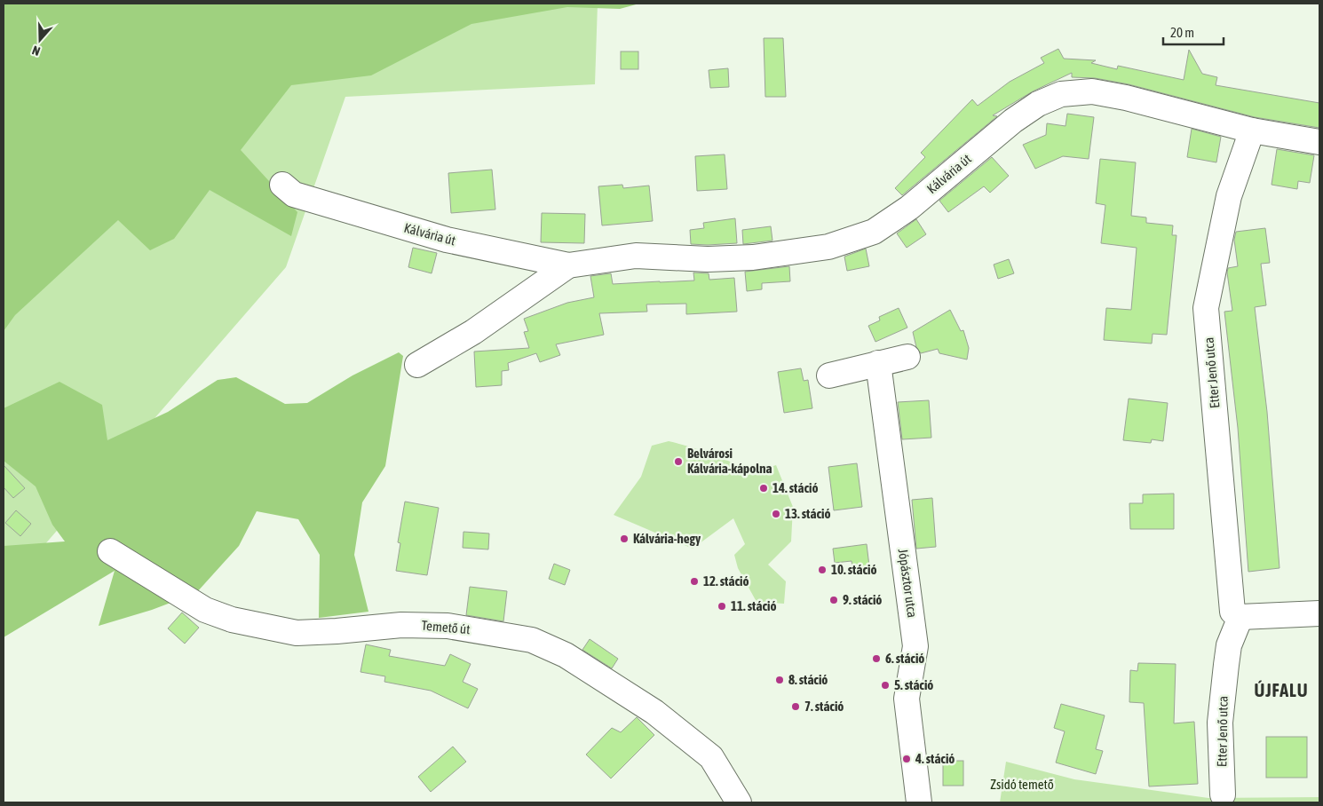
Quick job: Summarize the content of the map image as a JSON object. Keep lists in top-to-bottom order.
{
  "streets": {
    "street": [
      "Kálvária út",
      "Etter Jenő utca",
      "Jópásztor utca",
      "Temető út"
    ]
  },
  "crossings": [
    ["Kálvária út", "Etter Jenő utca"]
  ],
  "districts": ["ÚJFALU"],
  "parks": ["Zsidó temető"],
  "places": [
    "Belvárosi Kálvária-kápolna",
    "14. stáció",
    "13. stáció",
    "Kálvária-hegy",
    "10. stáció",
    "12. stáció",
    "9. stáció",
    "11. stáció",
    "6. stáció",
    "8. stáció",
    "5. stáció",
    "7. stáció",
    "4. stáció"
  ],
  "scale_bar": "20 m",
  "north": "bottom"
}
